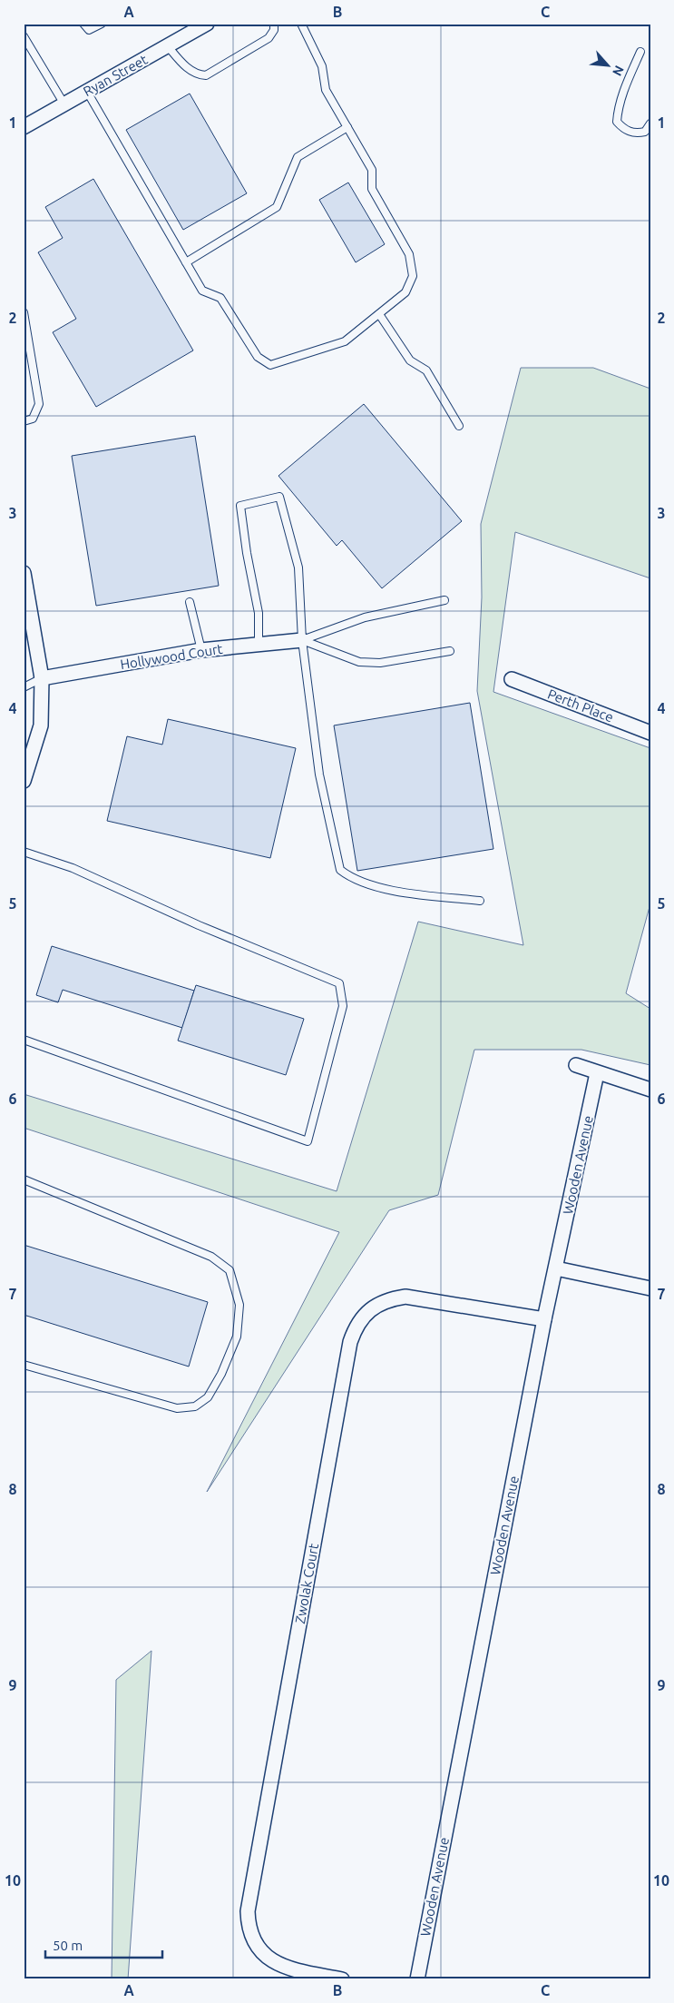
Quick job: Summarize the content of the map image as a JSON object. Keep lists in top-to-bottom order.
{
  "streets": {
    "street": [
      "Ryan Street",
      "Hollywood Court",
      "Perth Place",
      "Wooden Avenue",
      "Zwolak Court"
    ]
  },
  "crossings": [
    ["Wooden Avenue", "Zwolak Court"]
  ],
  "scale_bar": "50 m",
  "north": "bottom right",
  "grid": {
    "columns": ["A", "B", "C"],
    "rows": [
      "1",
      "2",
      "3",
      "4",
      "5",
      "6",
      "7",
      "8",
      "9",
      "10"
    ]
  }
}
